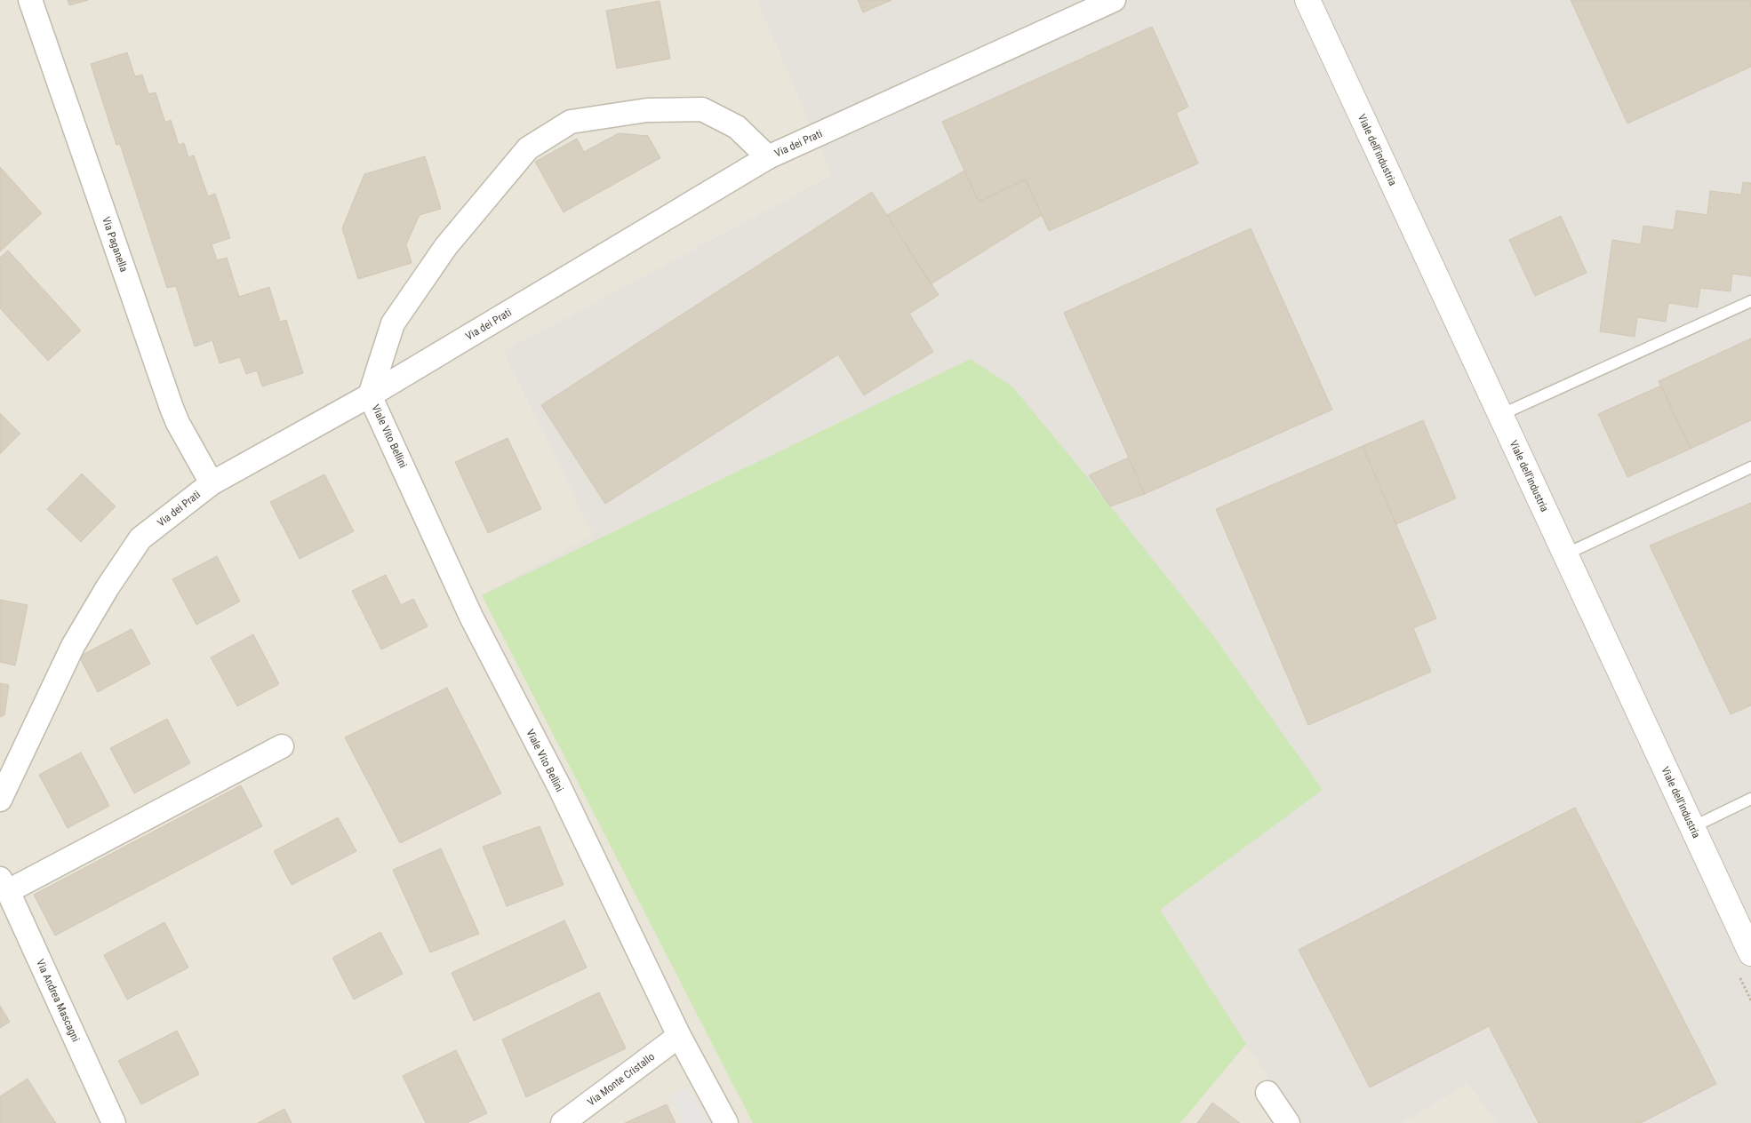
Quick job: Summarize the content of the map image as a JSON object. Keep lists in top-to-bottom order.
{
  "streets": {
    "street": [
      "Via dei Prati",
      "Viale dell'industria",
      "Via Paganella",
      "Viale Vito Bellini",
      "Via Andrea Mascagni",
      "Via Monte Cristallo"
    ]
  },
  "crossings": [
    ["Via dei Prati", "Via Paganella"],
    ["Via dei Prati", "Viale Vito Bellini"],
    ["Viale Vito Bellini", "Via Monte Cristallo"]
  ]
}
